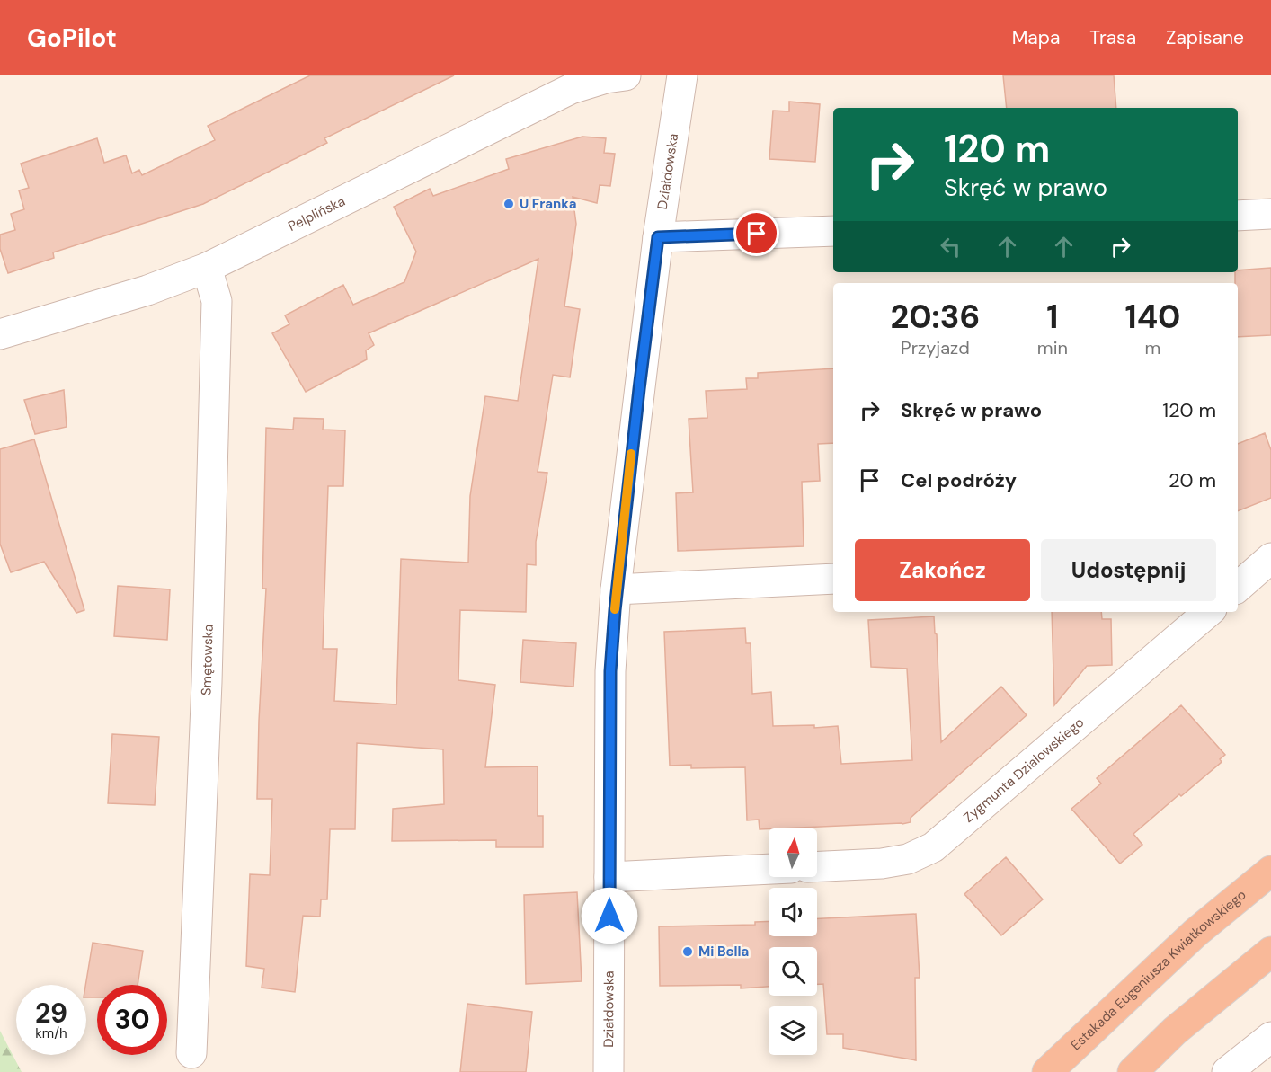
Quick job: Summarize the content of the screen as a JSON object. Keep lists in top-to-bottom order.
{
  "streets": {
    "highway": ["Estakada Eugeniusza Kwiatkowskiego"],
    "street": [
      "Działdowska",
      "Pelplińska",
      "Smętowska",
      "Zygmunta Działowskiego"
    ]
  },
  "crossings": [
    ["Pelplińska", "Smętowska"]
  ],
  "places": ["U Franka", "Mi Bella"],
  "north": "top",
  "page": {
    "header": "GoPilot",
    "nav": ["Mapa", "Trasa", "Zapisane"],
    "turn": ["120 m", "Skręć w prawo"],
    "eta": [
      "20:36",
      "Przyjazd",
      "1",
      "min",
      "140",
      "m"
    ],
    "list": [
      {
        "name": "Skręć w prawo",
        "value": "120 m"
      },
      {
        "name": "Cel podróży",
        "value": "20 m"
      }
    ],
    "buttons": ["Zakończ", "Udostępnij"],
    "speed": "29 km/h",
    "limit": "30"
  }
}
